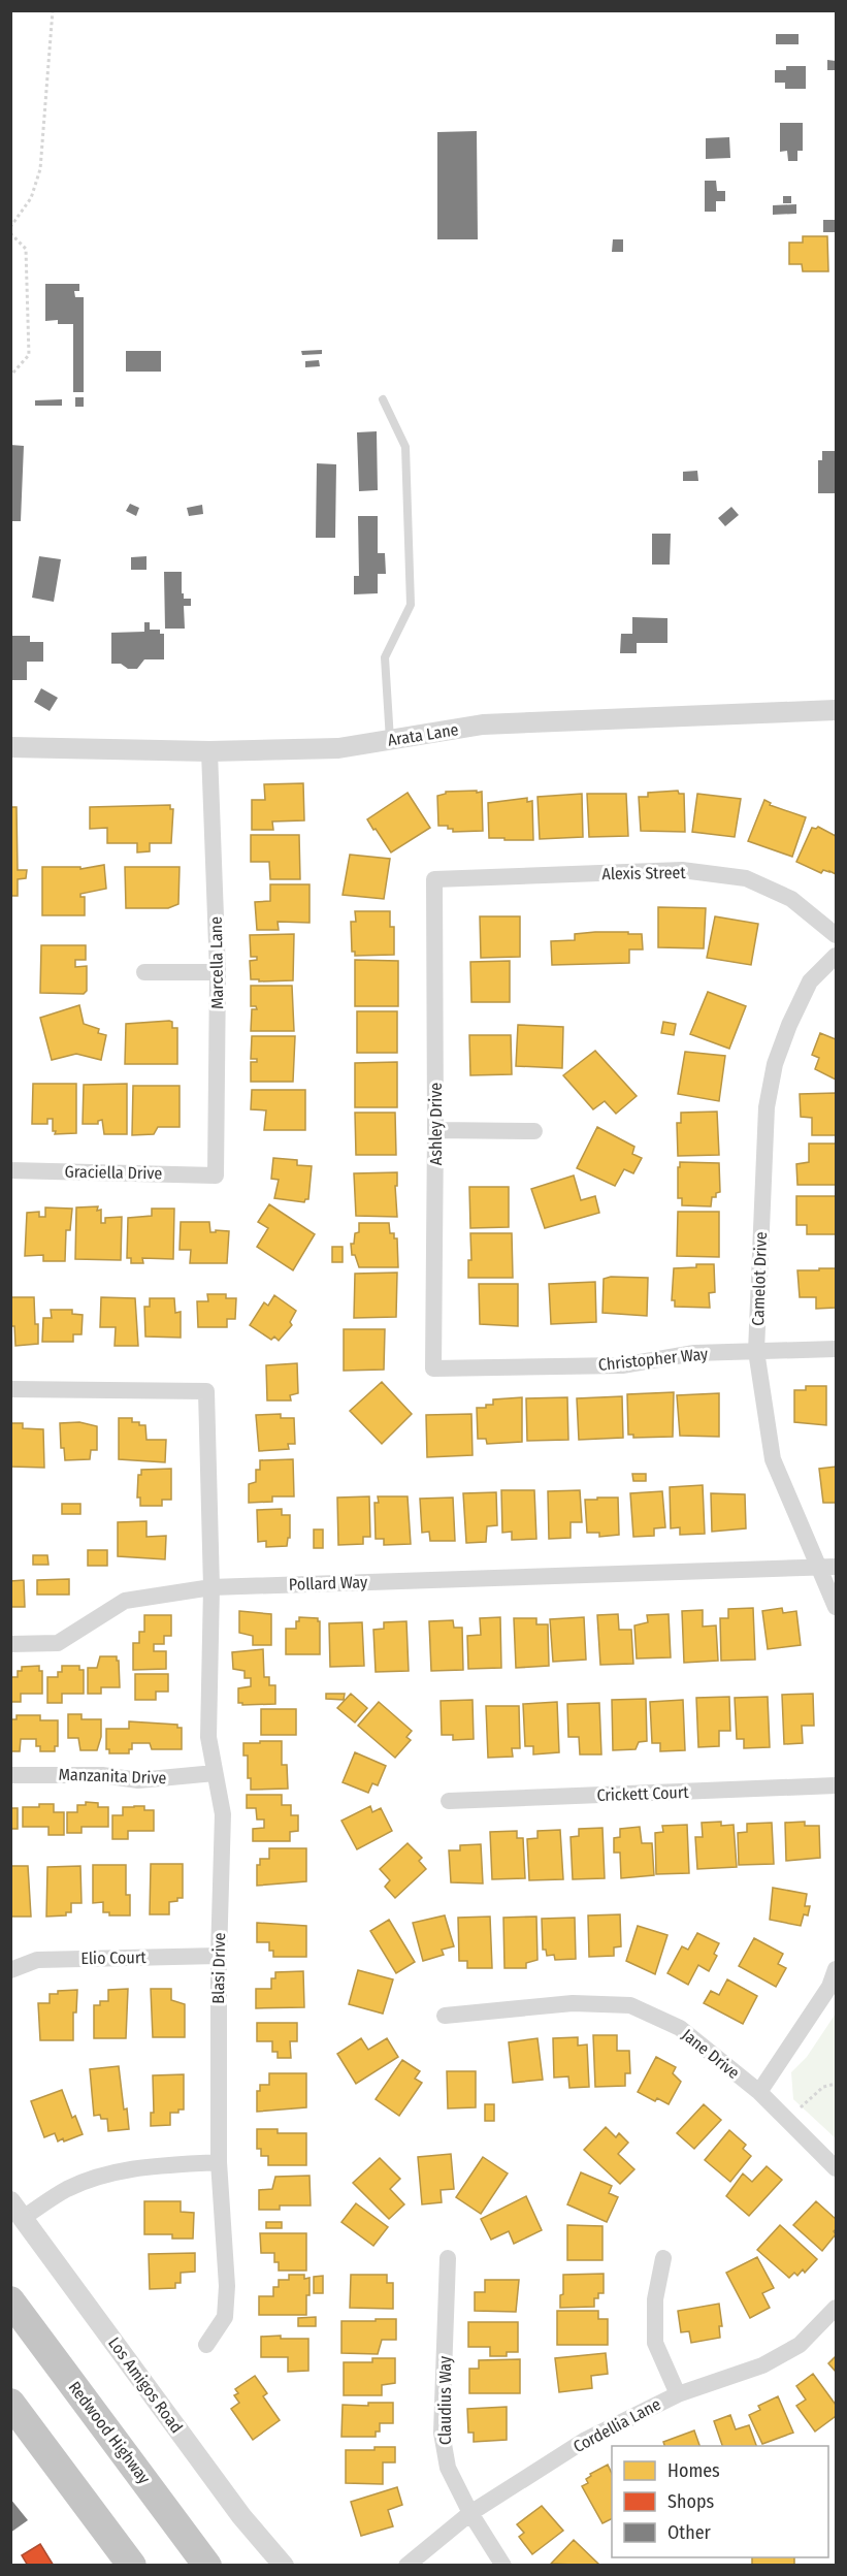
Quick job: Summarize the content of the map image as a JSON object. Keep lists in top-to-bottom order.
{
  "streets": {
    "highway": ["Redwood Highway"],
    "street": [
      "Arata Lane",
      "Alexis Street",
      "Marcella Lane",
      "Ashley Drive",
      "Graciella Drive",
      "Camelot Drive",
      "Christopher Way",
      "Pollard Way",
      "Manzanita Drive",
      "Crickett Court",
      "Elio Court",
      "Blasi Drive",
      "Jane Drive",
      "Los Amigos Road",
      "Claudius Way",
      "Cordellia Lane"
    ]
  },
  "crossings": [
    ["Arata Lane", "Marcella Lane"],
    ["Alexis Street", "Ashley Drive"],
    ["Marcella Lane", "Graciella Drive"],
    ["Ashley Drive", "Christopher Way"],
    ["Camelot Drive", "Christopher Way"],
    ["Camelot Drive", "Pollard Way"],
    ["Pollard Way", "Blasi Drive"],
    ["Manzanita Drive", "Blasi Drive"],
    ["Elio Court", "Blasi Drive"],
    ["Claudius Way", "Cordellia Lane"]
  ],
  "legend": ["Homes", "Shops", "Other"]
}
